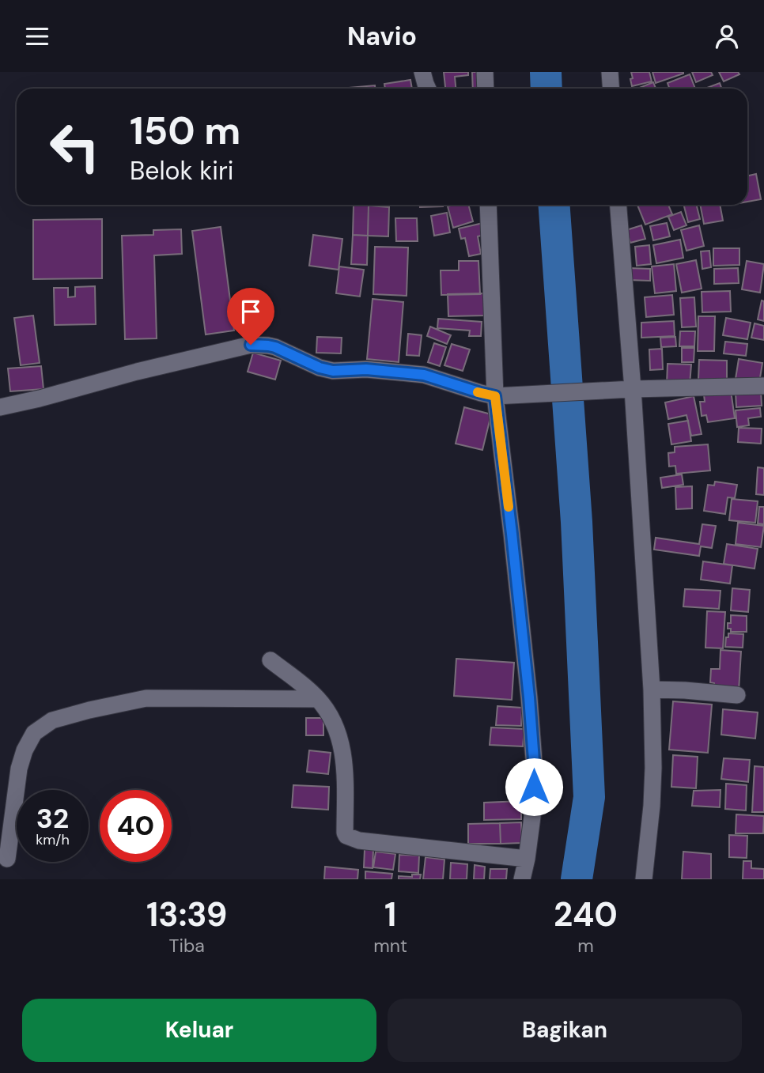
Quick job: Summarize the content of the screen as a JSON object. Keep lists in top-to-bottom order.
{
  "page": {
    "header": "Navio",
    "turn": ["150 m", "Belok kiri"],
    "speed": "32 km/h",
    "limit": "40",
    "eta": [
      "13:39",
      "Tiba",
      "1",
      "mnt",
      "240",
      "m"
    ],
    "buttons": ["Keluar", "Bagikan"]
  }
}
